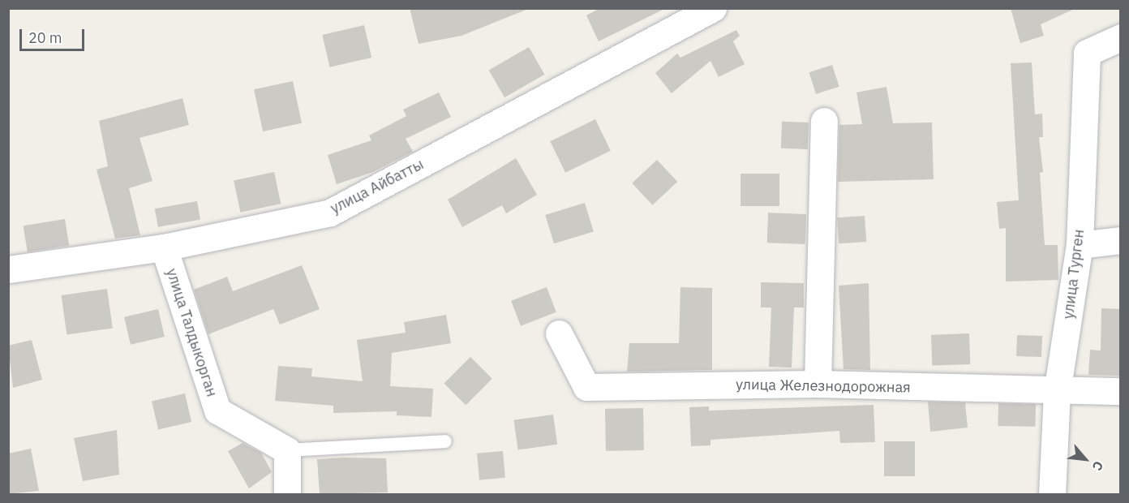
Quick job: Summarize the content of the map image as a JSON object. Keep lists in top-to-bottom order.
{
  "streets": {
    "street": [
      "улица Айбатты",
      "улица Турген",
      "улица Талдыкорган",
      "улица Железнодорожная"
    ]
  },
  "crossings": [
    ["улица Айбатты", "улица Талдыкорган"],
    ["улица Турген", "улица Железнодорожная"]
  ],
  "scale_bar": "20 m",
  "north": "bottom right"
}
